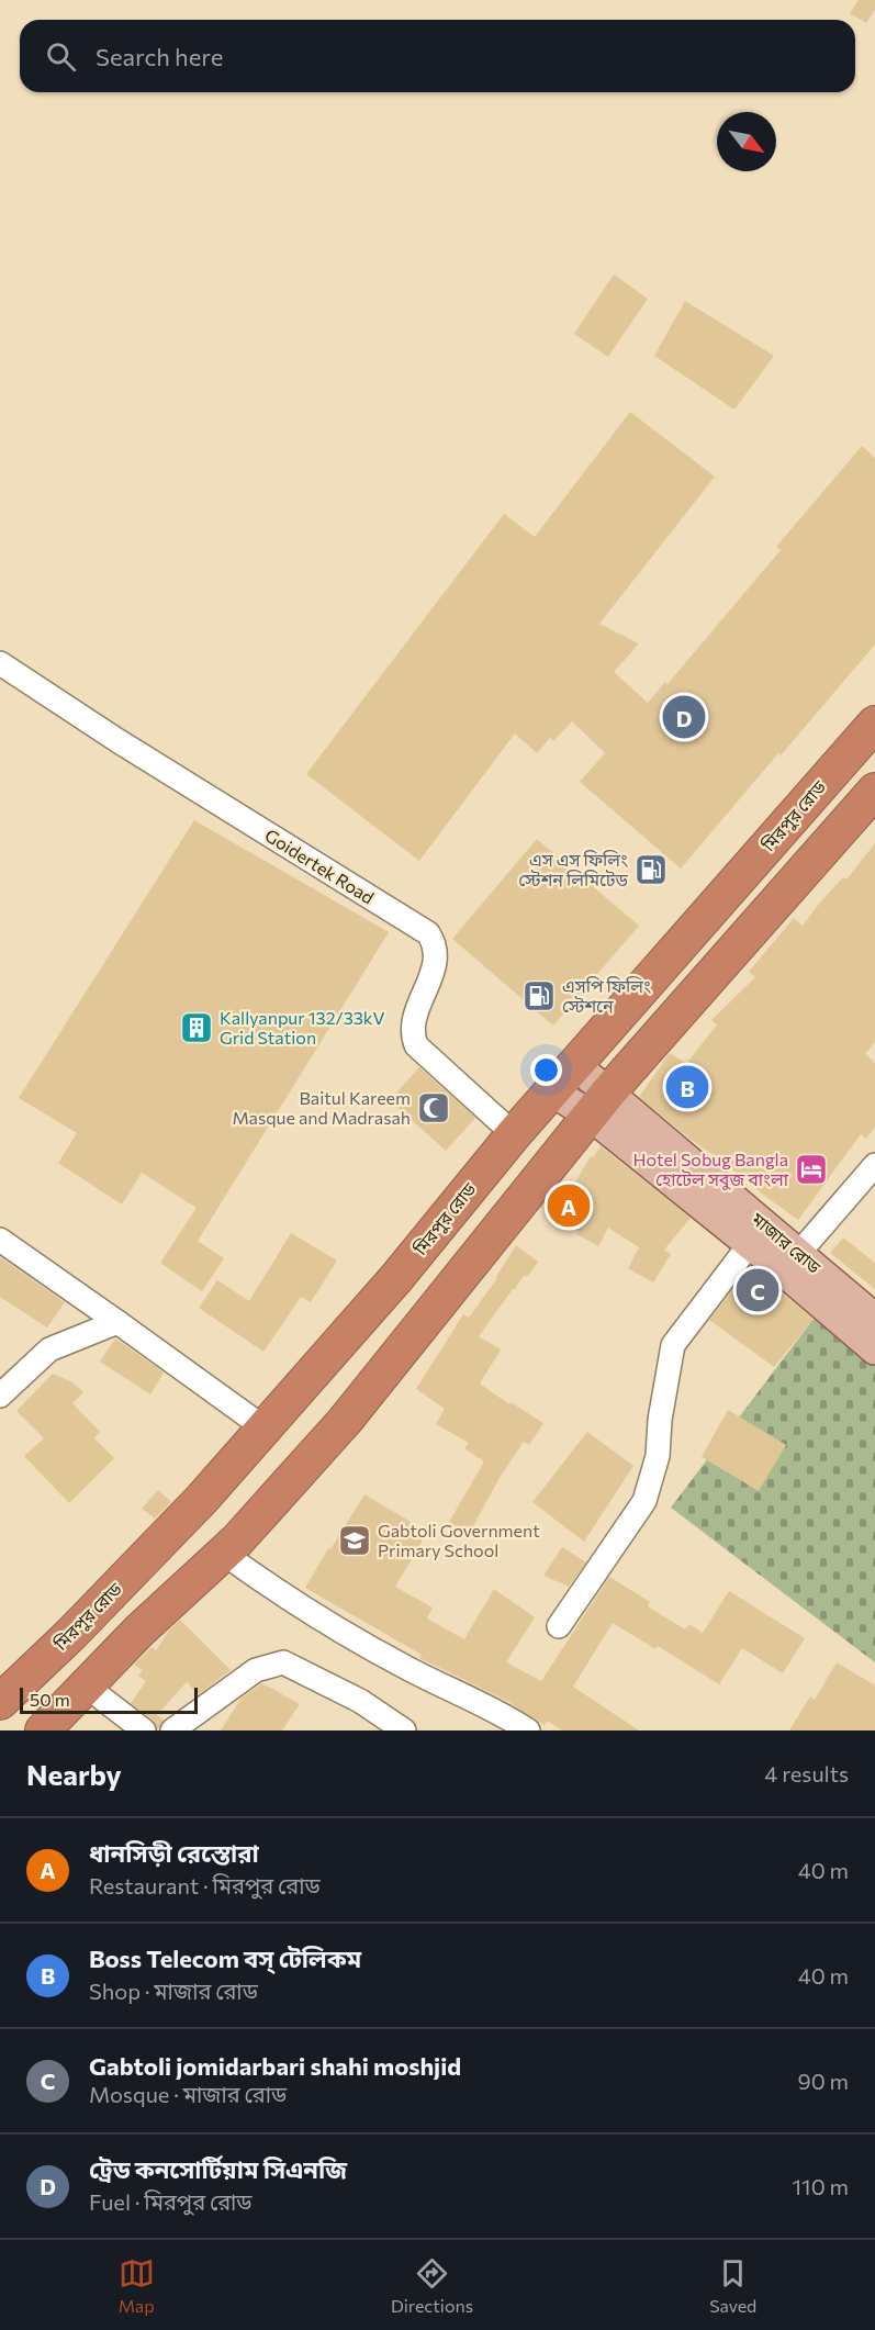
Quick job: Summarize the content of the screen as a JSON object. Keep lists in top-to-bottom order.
{
  "streets": {
    "highway": ["মিরপুর রোড"],
    "main road": ["মাজার রোড"],
    "street": ["Goidertek Road"]
  },
  "crossings": [
    ["মিরপুর রোড", "Goidertek Road"],
    ["মিরপুর রোড", "মাজার রোড"]
  ],
  "places": {
    "fuel station": ["এস এস ফিলিং স্টেশন লিমিটেড", "এসপি ফিলিং স্টেশনে"],
    "building": ["Kallyanpur 132/33kV Grid Station"],
    "mosque": ["Baitul Kareem Masque and Madrasah"],
    "hotel": ["Hotel Sobug Bangla হোটেল সবুজ বাংলা"],
    "school or university": ["Gabtoli Government Primary School"]
  },
  "scale_bar": "50 m",
  "north": "bottom right",
  "page": {
    "search": "Search here",
    "pins": [
      "D",
      "B",
      "A",
      "C"
    ],
    "scale": "50 m",
    "heading": ["Nearby", "4 results"],
    "list": [
      {
        "mark": "A",
        "name": "ধানসিড়ী রেস্তোরা",
        "note": "Restaurant · মিরপুর রোড",
        "value": "40 m"
      },
      {
        "mark": "B",
        "name": "Boss Telecom বস্ টেলিকম",
        "note": "Shop · মাজার রোড",
        "value": "40 m"
      },
      {
        "mark": "C",
        "name": "Gabtoli jomidarbari shahi moshjid",
        "note": "Mosque · মাজার রোড",
        "value": "90 m"
      },
      {
        "mark": "D",
        "name": "ট্রেড কনসোর্টিয়াম সিএনজি",
        "note": "Fuel · মিরপুর রোড",
        "value": "110 m"
      }
    ],
    "nav": ["Map", "Directions", "Saved"]
  }
}
